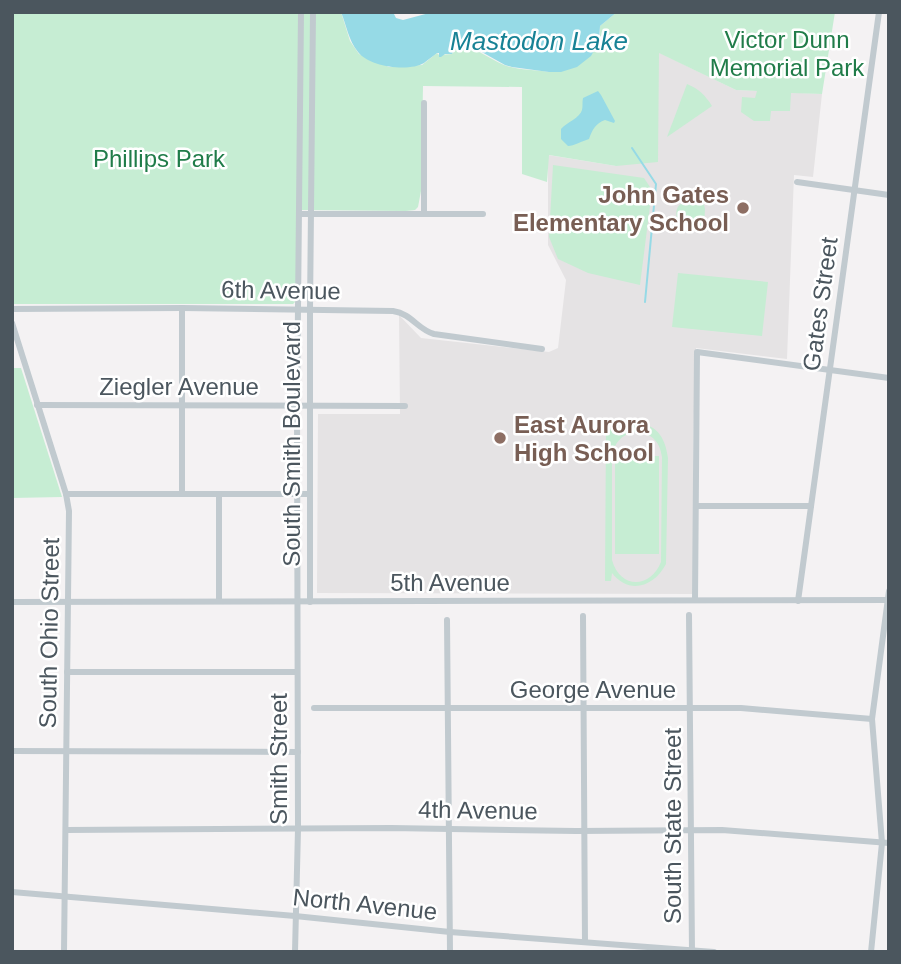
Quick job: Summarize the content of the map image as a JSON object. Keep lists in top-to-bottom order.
{
  "streets": {
    "street": [
      "6th Avenue",
      "Gates Street",
      "Ziegler Avenue",
      "South Smith Boulevard",
      "5th Avenue",
      "South Ohio Street",
      "George Avenue",
      "Smith Street",
      "4th Avenue",
      "South State Street",
      "North Avenue"
    ]
  },
  "crossings": [
    ["6th Avenue", "South Smith Boulevard"],
    ["Gates Street", "5th Avenue"],
    ["Ziegler Avenue", "South Smith Boulevard"],
    ["Ziegler Avenue", "South Ohio Street"],
    ["South Smith Boulevard", "5th Avenue"],
    ["South Smith Boulevard", "Smith Street"],
    ["5th Avenue", "South Ohio Street"],
    ["5th Avenue", "Smith Street"],
    ["South Ohio Street", "4th Avenue"],
    ["South Ohio Street", "North Avenue"],
    ["George Avenue", "South State Street"],
    ["Smith Street", "4th Avenue"],
    ["Smith Street", "North Avenue"],
    ["4th Avenue", "South State Street"],
    ["South State Street", "North Avenue"]
  ],
  "water": ["Mastodon Lake"],
  "parks": ["Victor Dunn Memorial Park", "Phillips Park"],
  "places": ["John Gates Elementary School", "East Aurora High School"]
}
